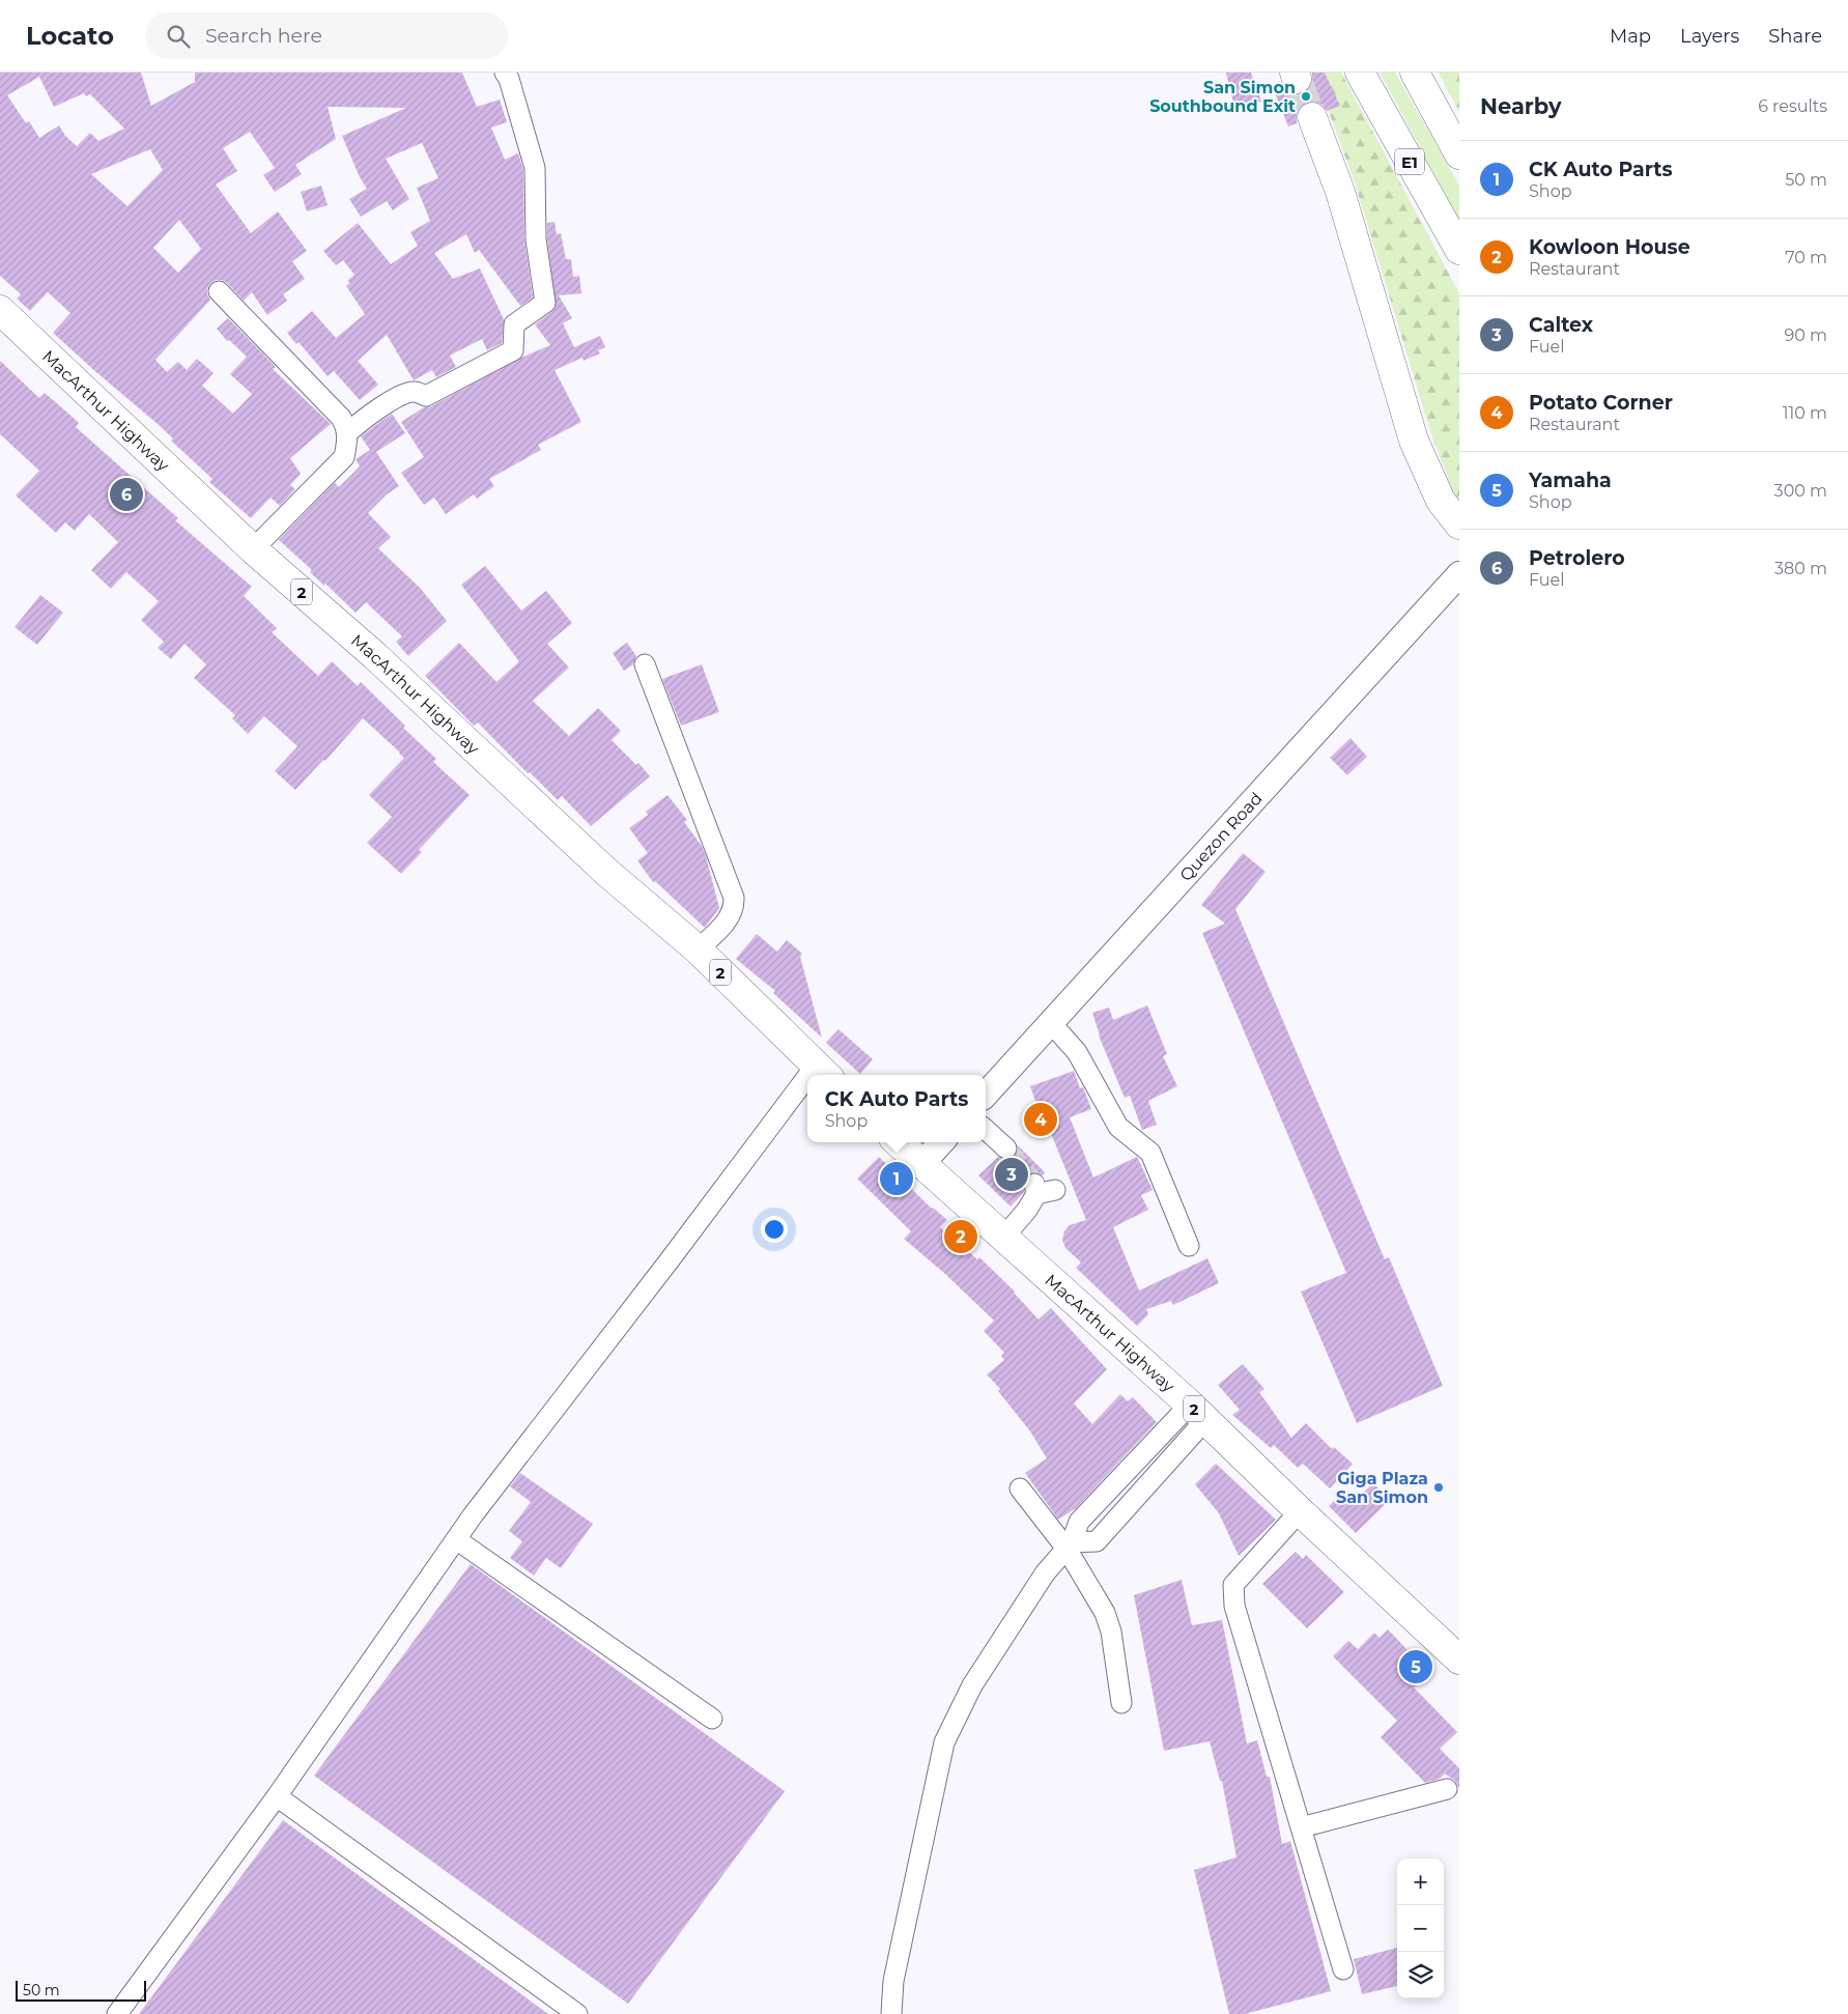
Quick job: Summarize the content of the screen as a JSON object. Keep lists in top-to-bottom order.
{
  "streets": {
    "highway": ["E1", "MacArthur Highway", "2"],
    "main road": ["Quezon Road"]
  },
  "places": ["San Simon Southbound Exit", "Giga Plaza San Simon"],
  "scale_bar": "50 m",
  "page": {
    "header": "Locato",
    "search": "Search here",
    "nav": ["Map", "Layers", "Share"],
    "heading": ["Nearby", "6 results"],
    "list": [
      {
        "mark": "1",
        "name": "CK Auto Parts",
        "note": "Shop",
        "value": "50 m"
      },
      {
        "mark": "2",
        "name": "Kowloon House",
        "note": "Restaurant",
        "value": "70 m"
      },
      {
        "mark": "3",
        "name": "Caltex",
        "note": "Fuel",
        "value": "90 m"
      },
      {
        "mark": "4",
        "name": "Potato Corner",
        "note": "Restaurant",
        "value": "110 m"
      },
      {
        "mark": "5",
        "name": "Yamaha",
        "note": "Shop",
        "value": "300 m"
      },
      {
        "mark": "6",
        "name": "Petrolero",
        "note": "Fuel",
        "value": "380 m"
      }
    ],
    "pins": [
      "6",
      "4",
      "3",
      "1",
      "2",
      "5"
    ],
    "popup": ["CK Auto Parts", "Shop"],
    "map_buttons": ["+", "−"],
    "scale": "50 m"
  }
}
